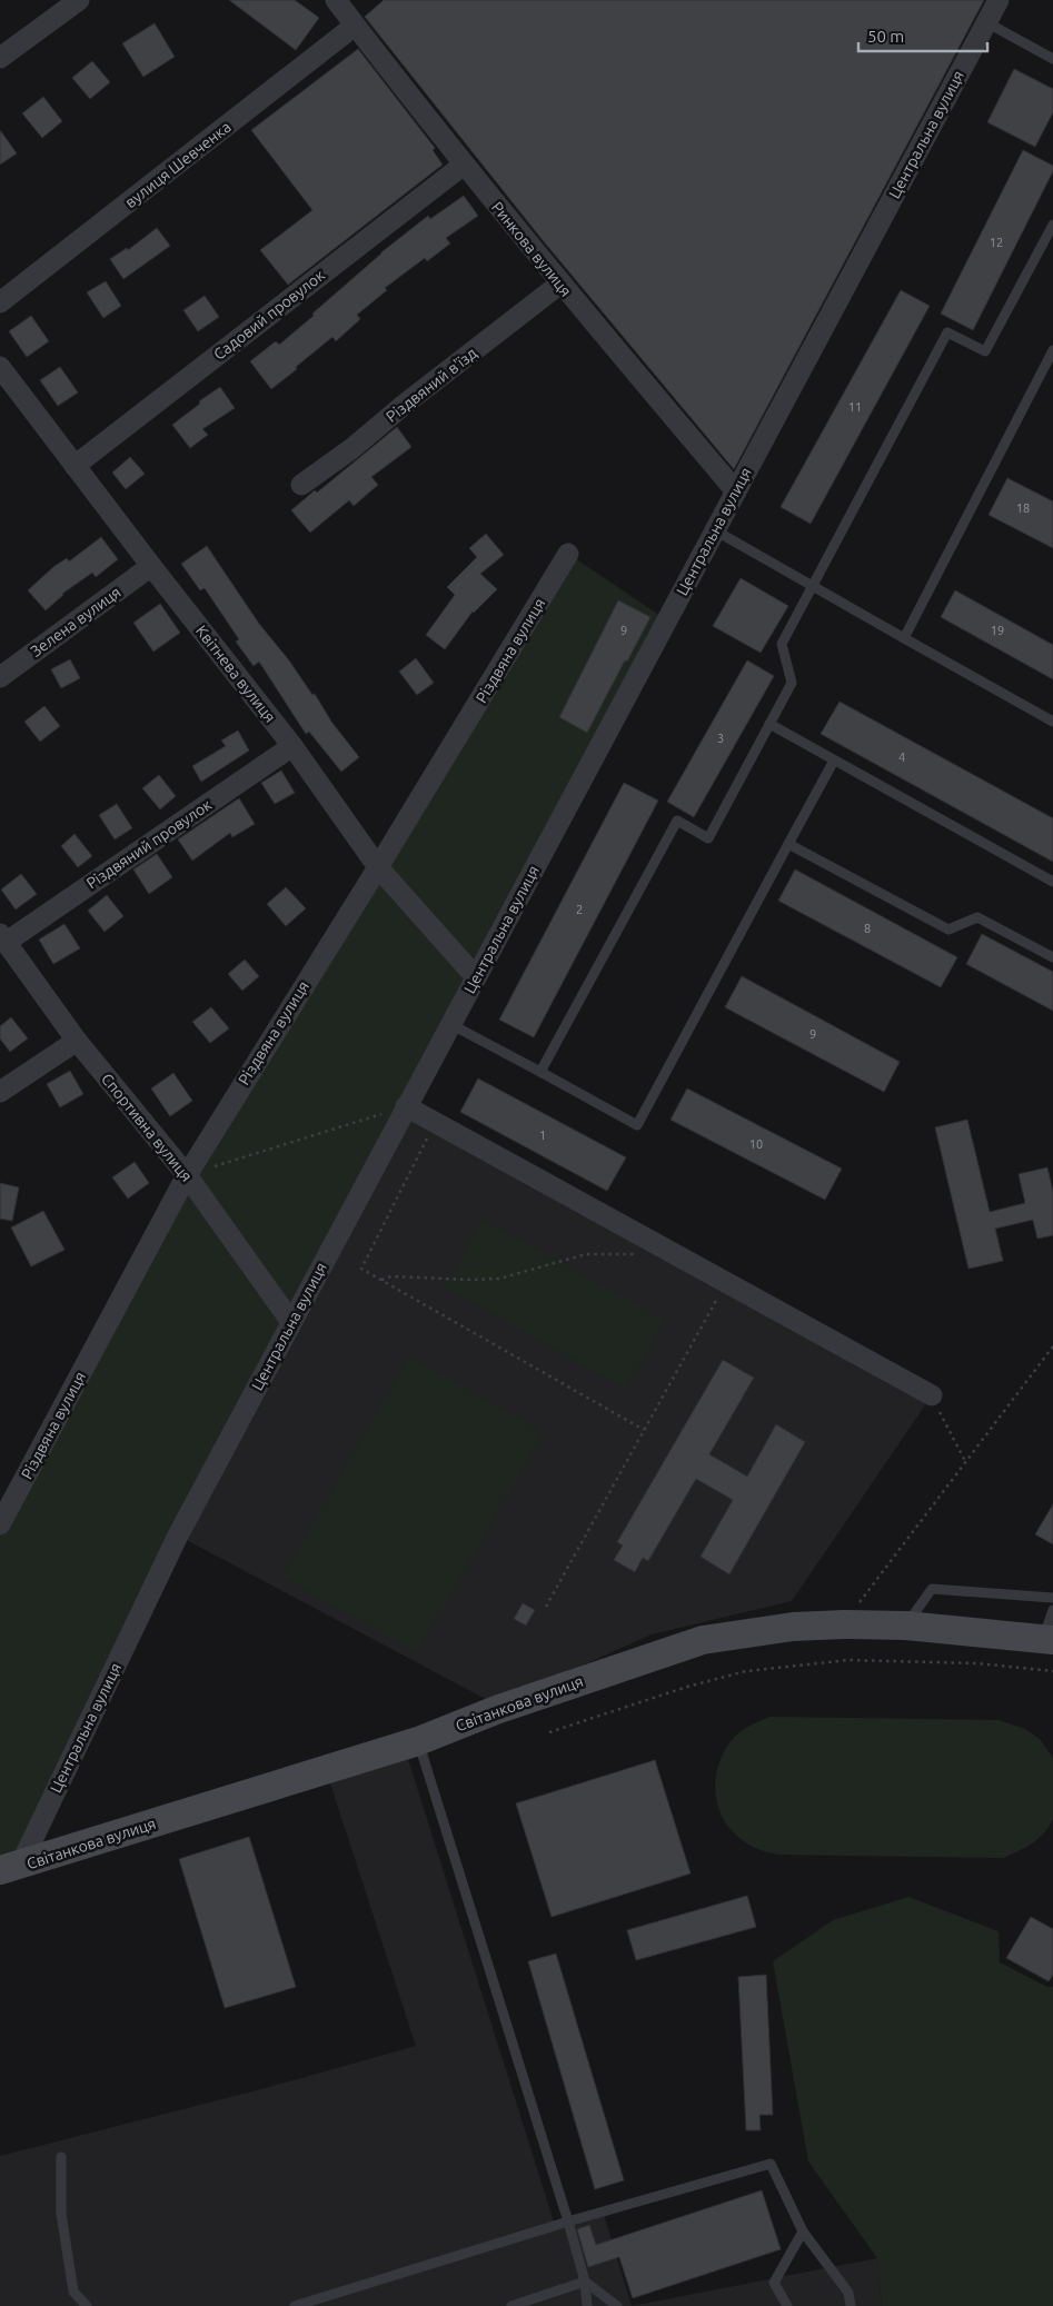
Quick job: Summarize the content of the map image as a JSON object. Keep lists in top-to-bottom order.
{
  "streets": {
    "street": [
      "Центральна вулиця",
      "вулиця Шевченка",
      "Ринкова вулиця",
      "Садовий провулок",
      "Різдвяний в'їзд",
      "Зелена вулиця",
      "Різдвяна вулиця",
      "Квітнева вулиця",
      "Різдвяний провулок",
      "Спортивна вулиця",
      "Світанкова вулиця"
    ]
  },
  "crossings": [
    ["Центральна вулиця", "Ринкова вулиця"],
    ["Центральна вулиця", "Квітнева вулиця"],
    ["Центральна вулиця", "Спортивна вулиця"],
    ["Центральна вулиця", "Світанкова вулиця"],
    ["вулиця Шевченка", "Ринкова вулиця"],
    ["Ринкова вулиця", "Садовий провулок"],
    ["Ринкова вулиця", "Різдвяний в'їзд"],
    ["Садовий провулок", "Квітнева вулиця"],
    ["Зелена вулиця", "Квітнева вулиця"],
    ["Різдвяна вулиця", "Квітнева вулиця"],
    ["Різдвяна вулиця", "Спортивна вулиця"],
    ["Квітнева вулиця", "Різдвяний провулок"],
    ["Різдвяний провулок", "Спортивна вулиця"]
  ],
  "house_numbers": [
    "12",
    "11",
    "18",
    "9",
    "19",
    "3",
    "4",
    "2",
    "8",
    "9",
    "1",
    "10"
  ],
  "scale_bar": "50 m"
}
